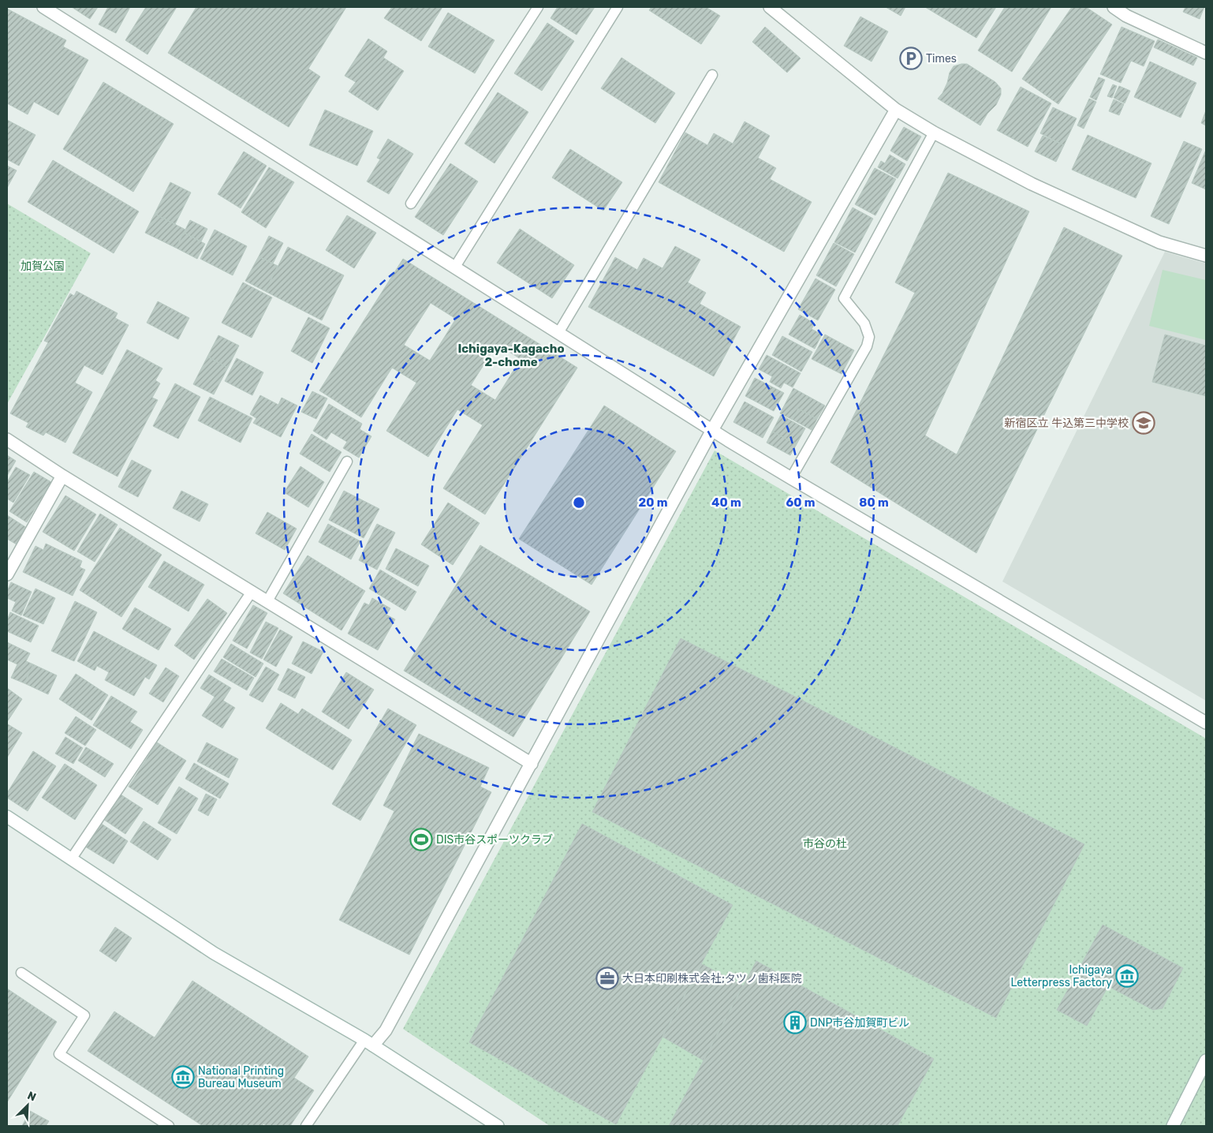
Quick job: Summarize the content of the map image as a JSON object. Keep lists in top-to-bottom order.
{
  "districts": ["Ichigaya-Kagacho 2-chome"],
  "parks": ["加賀公園", "市谷の杜"],
  "places": {
    "parking": ["Times"],
    "school or university": ["新宿区立 牛込第三中学校"],
    "sports": ["DIS市谷スポーツクラブ"],
    "museum": ["Ichigaya Letterpress Factory", "National Printing Bureau Museum"],
    "office": ["大日本印刷株式会社;タツノ歯科医院"],
    "building": ["DNP市谷加賀町ビル"]
  },
  "north": "top right",
  "rings": [
    "20 m",
    "40 m",
    "60 m",
    "80 m"
  ]
}
